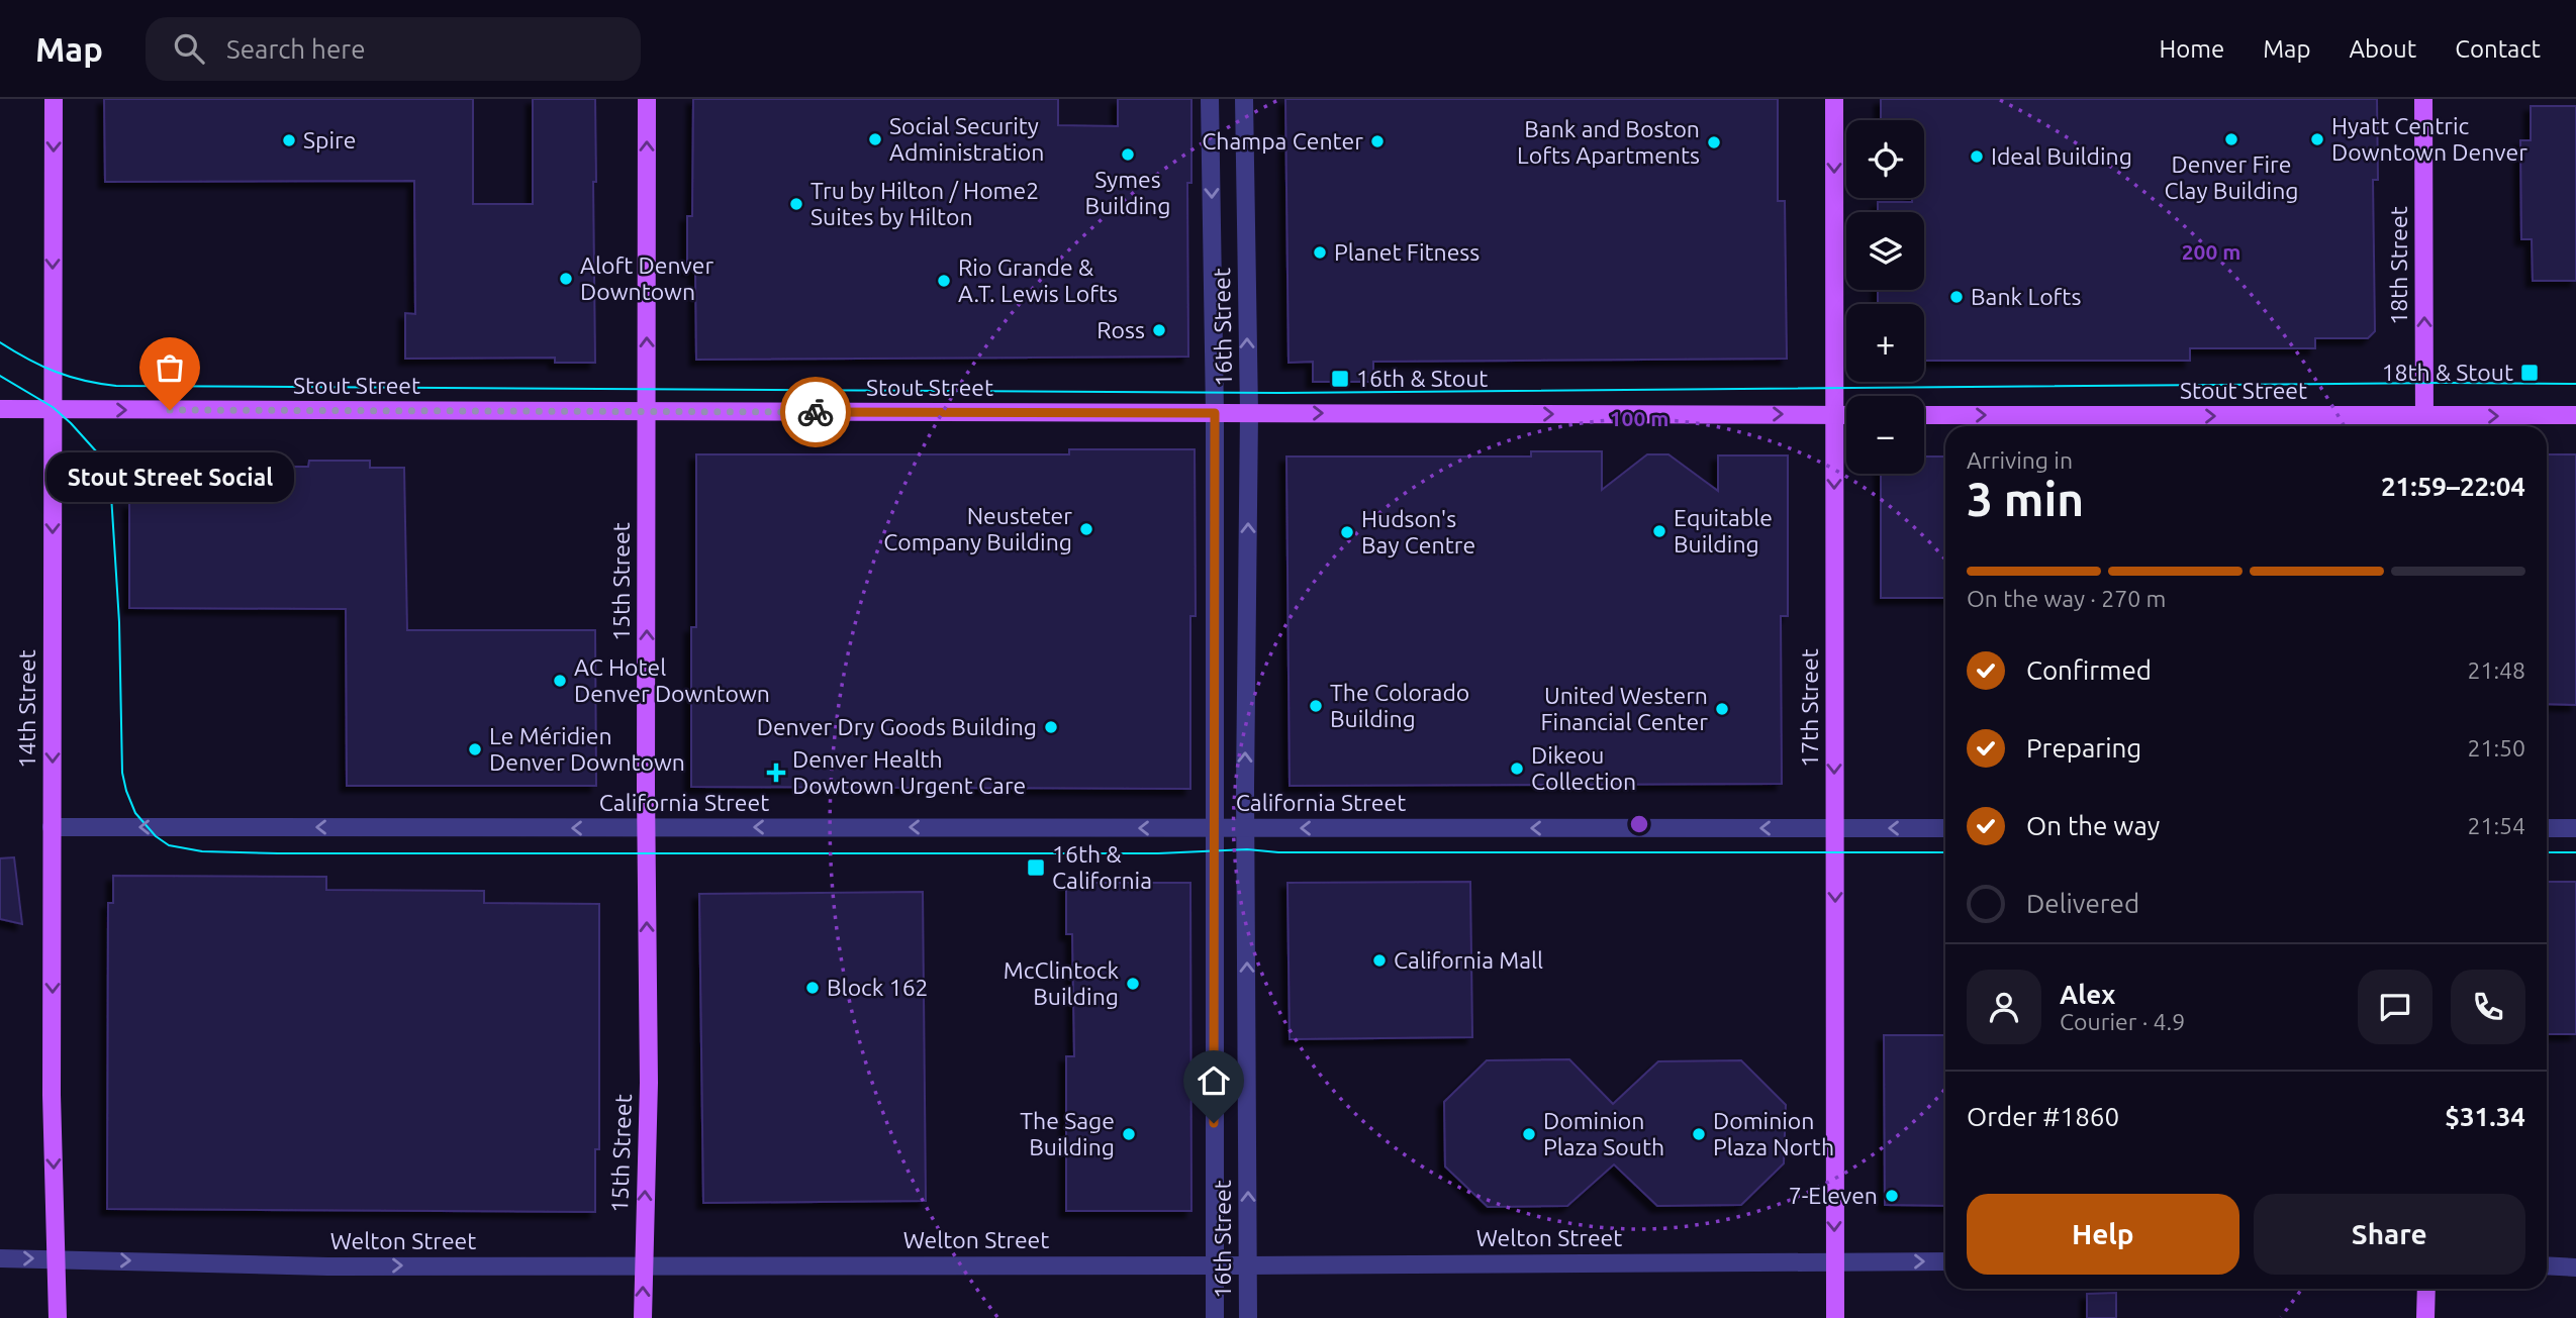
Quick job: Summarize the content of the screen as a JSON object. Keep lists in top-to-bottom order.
{
  "streets": {
    "main road": [
      "18th Street",
      "Stout Street",
      "15th Street",
      "17th Street",
      "14th Street"
    ],
    "street": ["16th Street", "California Street", "Welton Street"]
  },
  "crossings": [
    ["18th Street", "Stout Street"],
    ["16th Street", "Stout Street"],
    ["16th Street", "California Street"],
    ["16th Street", "Welton Street"],
    ["Stout Street", "15th Street"],
    ["Stout Street", "17th Street"],
    ["Stout Street", "14th Street"],
    ["15th Street", "California Street"],
    ["15th Street", "Welton Street"],
    ["17th Street", "California Street"],
    ["17th Street", "Welton Street"],
    ["14th Street", "California Street"],
    ["14th Street", "Welton Street"]
  ],
  "one_way": [
    "18th Street",
    "Stout Street",
    "15th Street",
    "17th Street",
    "14th Street",
    "California Street",
    "Welton Street"
  ],
  "places": {
    "other": [
      "Social Security Administration",
      "Denver Fire Clay Building",
      "Hyatt Centric Downtown Denver",
      "Spire",
      "Champa Center",
      "Bank and Boston Lofts Apartments",
      "Symes Building",
      "Ideal Building",
      "Tru by Hilton / Home2 Suites by Hilton",
      "Planet Fitness",
      "Aloft Denver Downtown",
      "Rio Grande & A.T. Lewis Lofts",
      "Bank Lofts",
      "Ross",
      "Stout Street Social",
      "Neusteter Company Building",
      "Equitable Building",
      "Hudson's Bay Centre",
      "AC Hotel Denver Downtown",
      "The Colorado Building",
      "United Western Financial Center",
      "Denver Dry Goods Building",
      "Le Méridien Denver Downtown",
      "Dikeou Collection",
      "California Mall",
      "McClintock Building",
      "Block 162",
      "The Sage Building",
      "Dominion Plaza South",
      "Dominion Plaza North",
      "7-Eleven"
    ],
    "transit": ["18th & Stout", "16th & Stout", "16th & California"],
    "health": ["Denver Health Dowtown Urgent Care"]
  },
  "page": {
    "header": "Map",
    "search": "Search here",
    "nav": [
      "Home",
      "Map",
      "About",
      "Contact"
    ],
    "map_buttons": ["+", "−"],
    "heading": ["3 min", "Arriving in", "21:59–22:04"],
    "panel": [
      "Alex",
      "Courier · 4.9",
      "Order #1860",
      "$31.34"
    ],
    "bubble": "Stout Street Social",
    "bar": "On the way · 270 m",
    "list": [
      ["Confirmed", "21:48"],
      ["Preparing", "21:50"],
      ["On the way", "21:54"],
      "Delivered"
    ],
    "buttons": ["Help", "Share"]
  },
  "rings": ["200 m", "100 m"]
}
